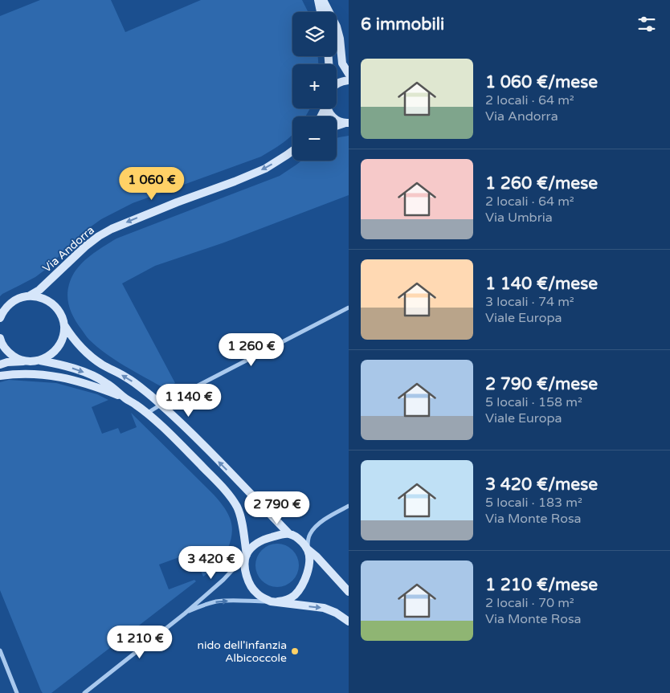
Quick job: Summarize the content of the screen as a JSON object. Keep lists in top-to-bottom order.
{
  "streets": {
    "street": ["Via Andorra"]
  },
  "one_way": ["Via Andorra"],
  "places": ["nido dell'infanzia Albicoccole"],
  "page": {
    "heading": "6 immobili",
    "map_buttons": ["+", "−"],
    "list": [
      {
        "name": "1 060 €/mese",
        "note": "2 locali · 64 m² · Via Andorra"
      },
      {
        "name": "1 260 €/mese",
        "note": "2 locali · 64 m² · Via Umbria"
      },
      {
        "name": "1 140 €/mese",
        "note": "3 locali · 74 m² · Viale Europa"
      },
      {
        "name": "2 790 €/mese",
        "note": "5 locali · 158 m² · Viale Europa"
      },
      {
        "name": "3 420 €/mese",
        "note": "5 locali · 183 m² · Via Monte Rosa"
      },
      {
        "name": "1 210 €/mese",
        "note": "2 locali · 70 m² · Via Monte Rosa"
      }
    ],
    "price": [
      "1 060 €",
      "1 260 €",
      "1 140 €",
      "2 790 €",
      "3 420 €",
      "1 210 €"
    ]
  }
}
